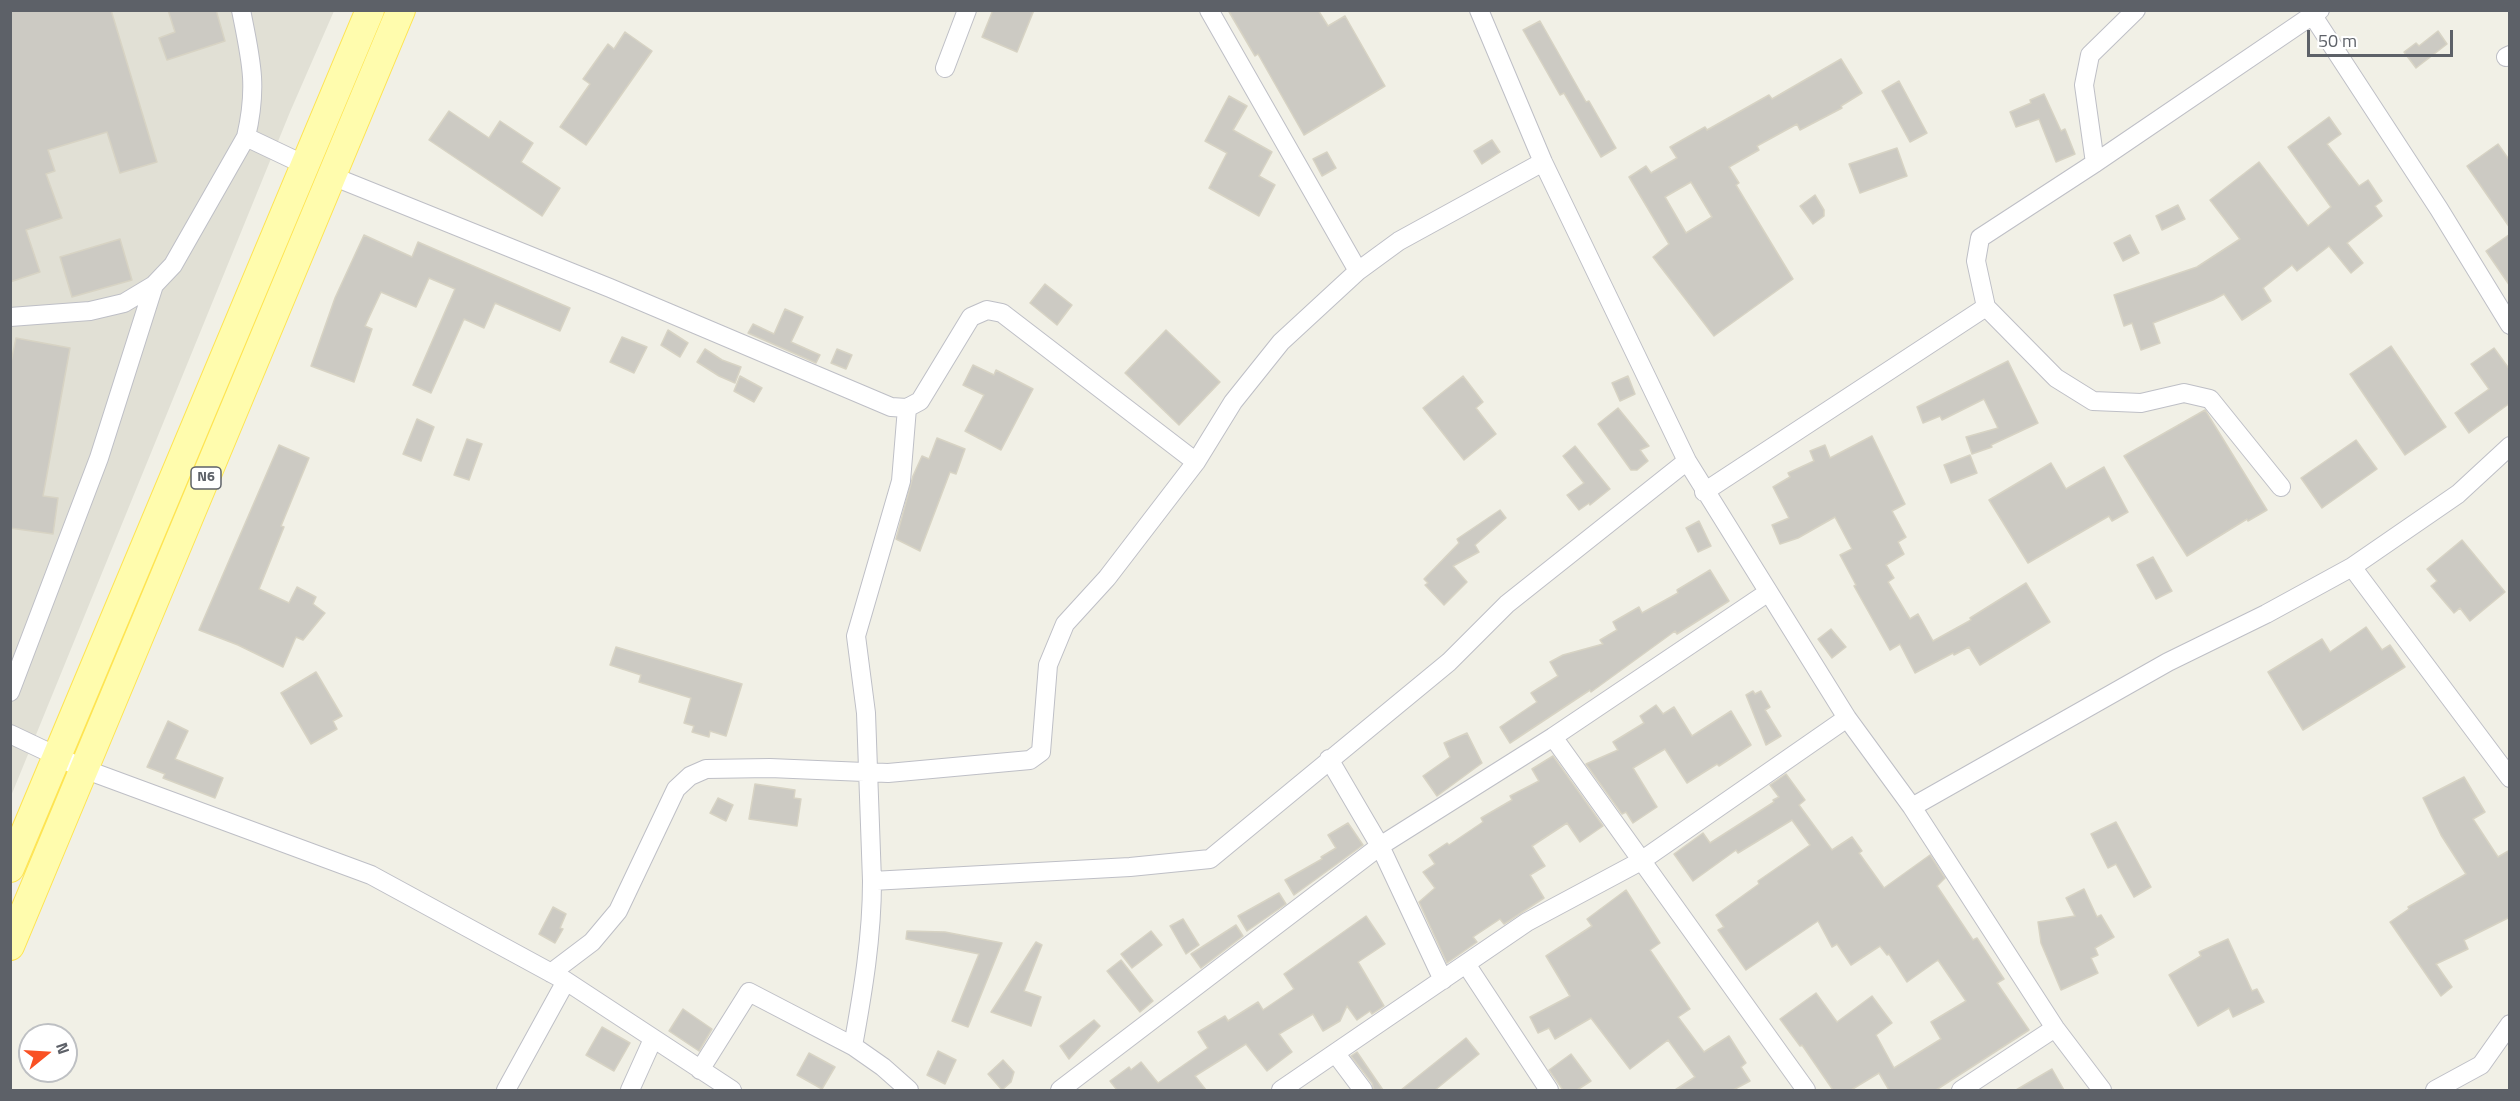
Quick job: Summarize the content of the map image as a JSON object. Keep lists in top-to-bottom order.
{
  "streets": {
    "main road": ["N6"]
  },
  "scale_bar": "50 m",
  "north": "right"
}
